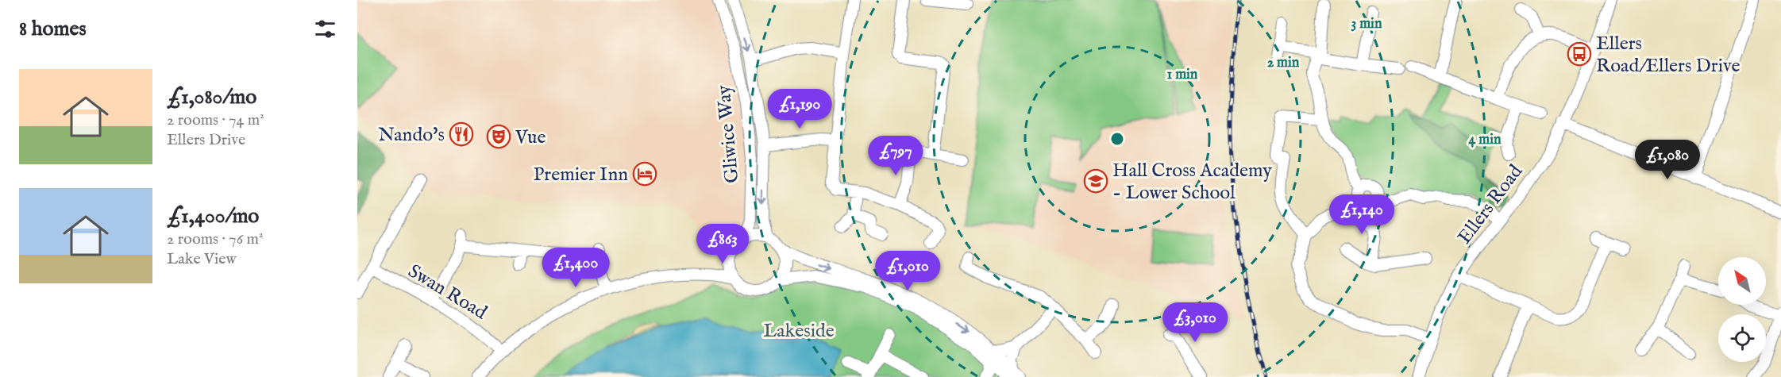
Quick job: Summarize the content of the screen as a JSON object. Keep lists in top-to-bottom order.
{
  "streets": {
    "street": ["Gliwice Way", "Ellers Road", "Swan Road"]
  },
  "parks": ["Lakeside"],
  "places": {
    "bus stop": ["Ellers Road/Ellers Drive"],
    "restaurant": ["Nando's"],
    "theatre": ["Vue"],
    "hotel": ["Premier Inn"],
    "school or university": ["Hall Cross Academy - Lower School"]
  },
  "north": "top left",
  "page": {
    "heading": "8 homes",
    "list": [
      {
        "name": "£1,080/mo",
        "note": "2 rooms · 74 m² · Ellers Drive"
      },
      {
        "name": "£1,400/mo",
        "note": "2 rooms · 76 m² · Lake View"
      }
    ],
    "price": [
      "£1,190",
      "£797",
      "£1,080",
      "£1,140",
      "£863",
      "£1,400",
      "£1,010",
      "£3,010"
    ]
  },
  "rings": [
    "3 min",
    "2 min",
    "1 min",
    "4 min"
  ]
}
